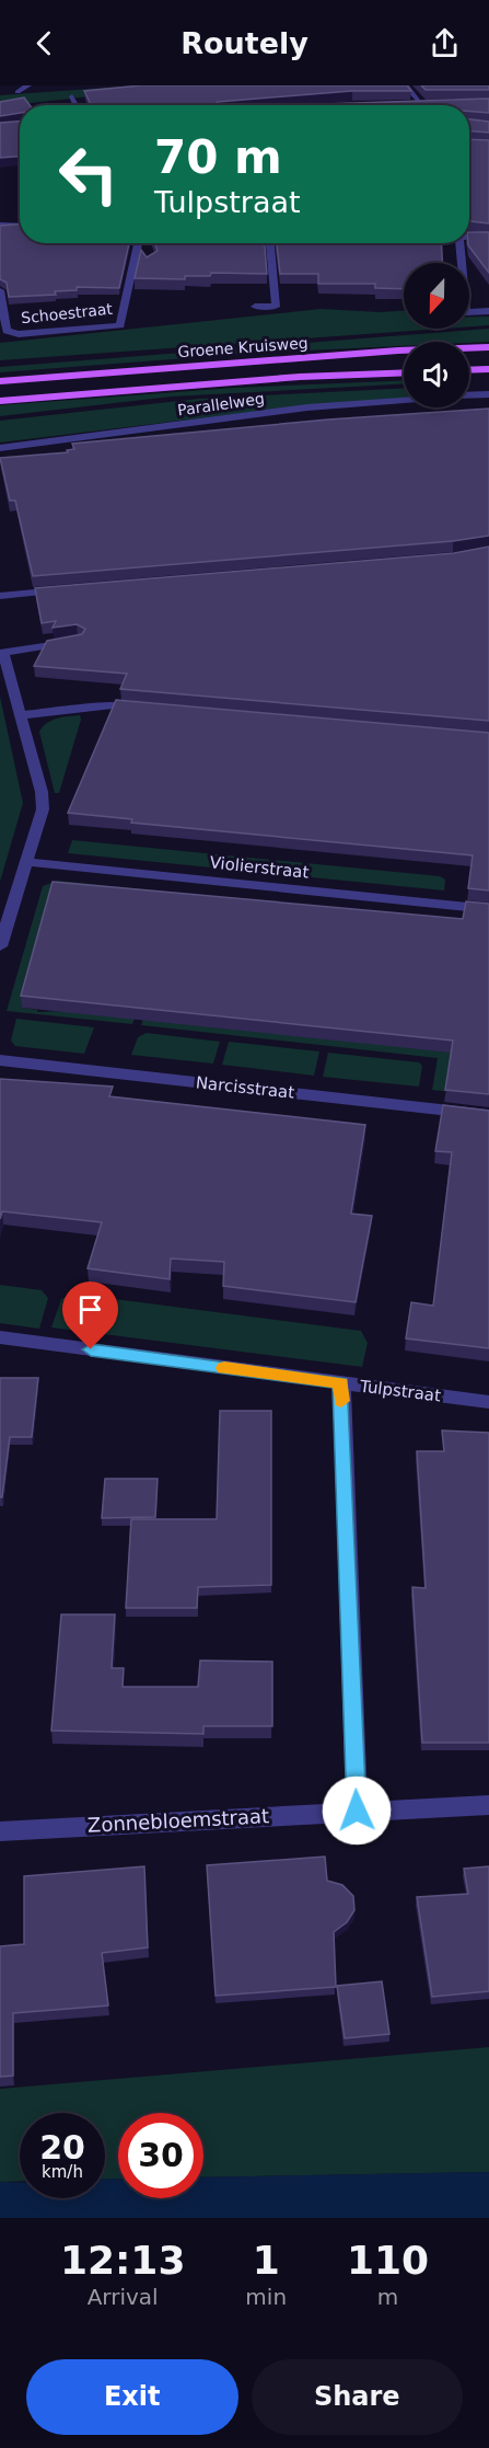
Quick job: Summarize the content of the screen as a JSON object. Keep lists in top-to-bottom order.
{
  "streets": {
    "main road": ["Groene Kruisweg"],
    "street": [
      "Schoestraat",
      "Parallelweg",
      "Violierstraat",
      "Narcisstraat",
      "Tulpstraat",
      "Zonnebloemstraat"
    ]
  },
  "north": "bottom",
  "page": {
    "header": "Routely",
    "turn": ["70 m", "Tulpstraat"],
    "speed": "20 km/h",
    "limit": "30",
    "eta": [
      "12:13",
      "Arrival",
      "1",
      "min",
      "110",
      "m"
    ],
    "buttons": ["Exit", "Share"]
  }
}
